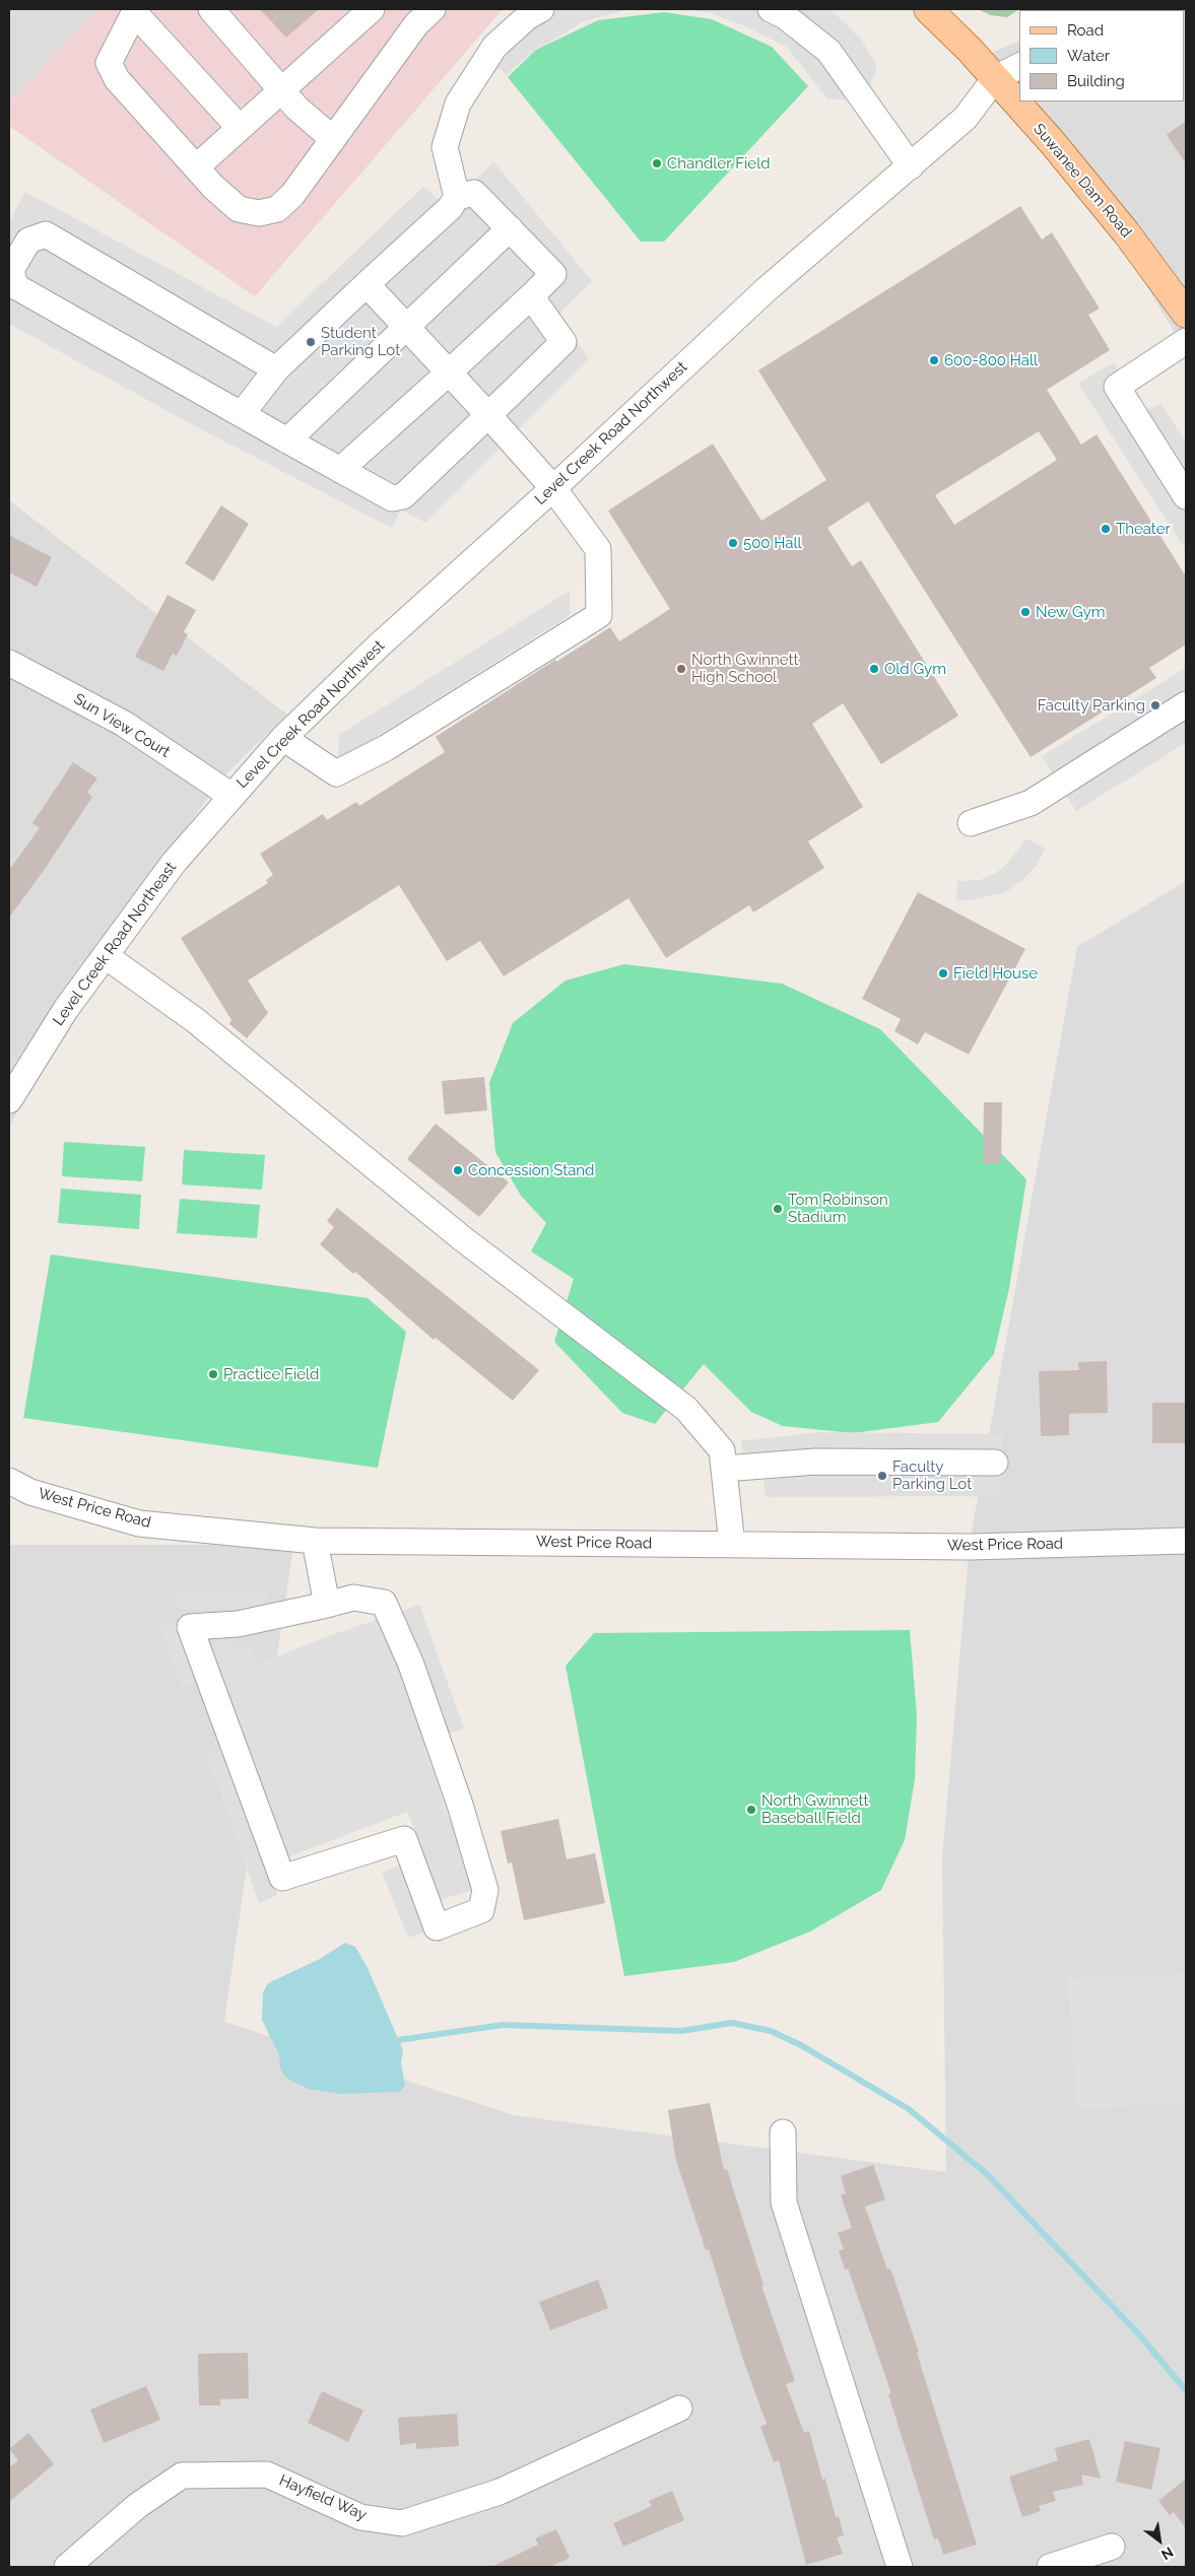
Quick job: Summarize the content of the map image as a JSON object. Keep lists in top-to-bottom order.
{
  "streets": {
    "main road": ["Suwanee Dam Road"],
    "street": [
      "Level Creek Road Northwest",
      "Sun View Court",
      "Level Creek Road Northeast",
      "West Price Road",
      "Hayfield Way"
    ]
  },
  "crossings": [
    ["Suwanee Dam Road", "Level Creek Road Northwest"],
    ["Level Creek Road Northwest", "Sun View Court"],
    ["Level Creek Road Northwest", "Level Creek Road Northeast"],
    ["Sun View Court", "Level Creek Road Northeast"]
  ],
  "places": [
    "Chandler Field",
    "Student Parking Lot",
    "600-800 Hall",
    "Theater",
    "500 Hall",
    "New Gym",
    "North Gwinnett High School",
    "Old Gym",
    "Faculty Parking",
    "Field House",
    "Concession Stand",
    "Tom Robinson Stadium",
    "Practice Field",
    "Faculty Parking Lot",
    "North Gwinnett Baseball Field"
  ],
  "legend": ["Road", "Water", "Building"],
  "north": "bottom right"
}
